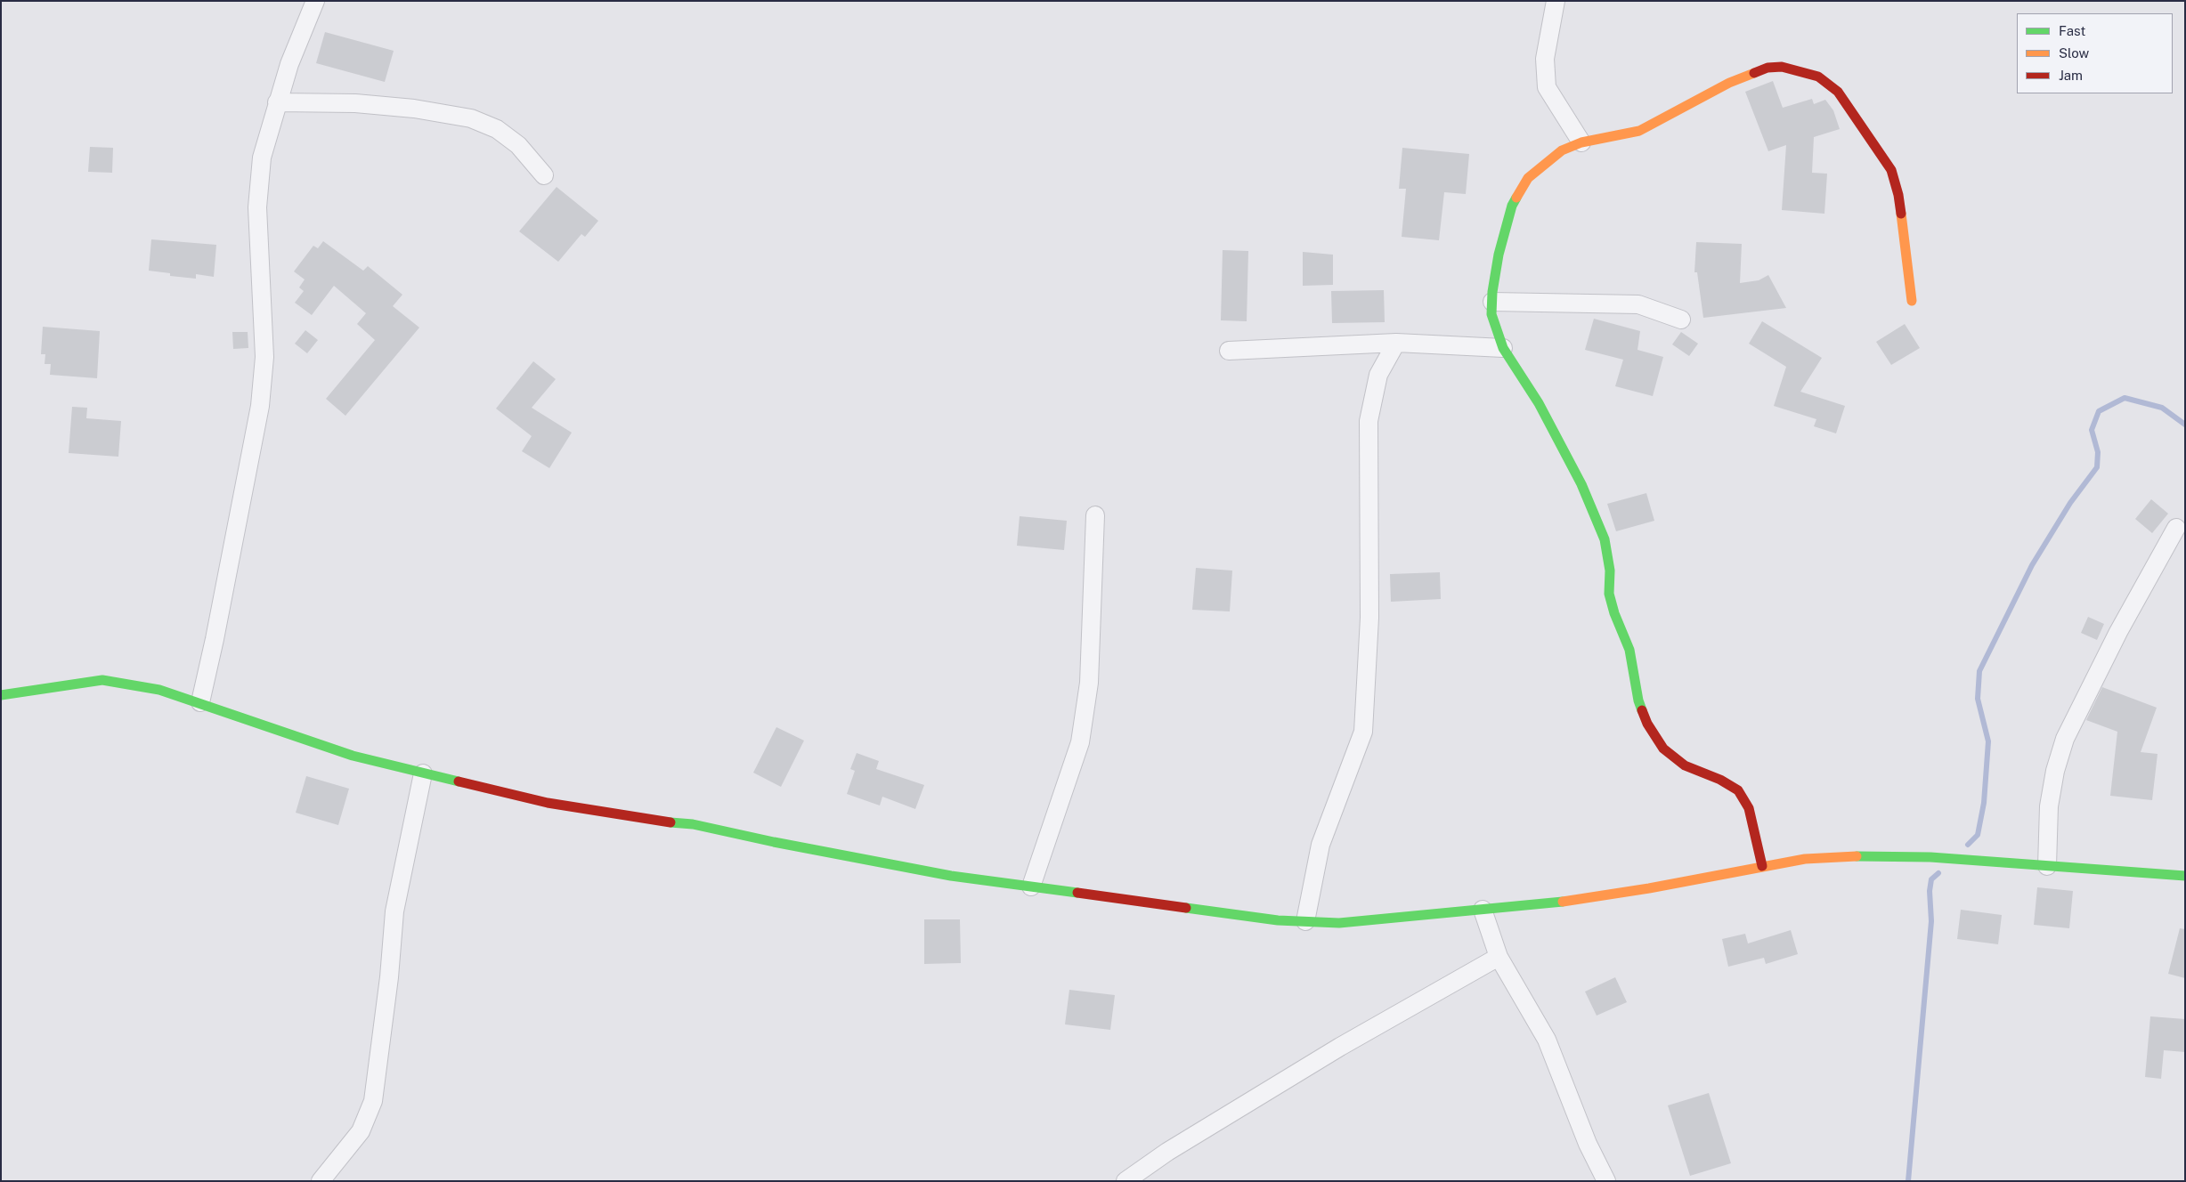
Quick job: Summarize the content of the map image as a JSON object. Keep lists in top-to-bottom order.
{
  "legend": ["Fast", "Slow", "Jam"]
}
